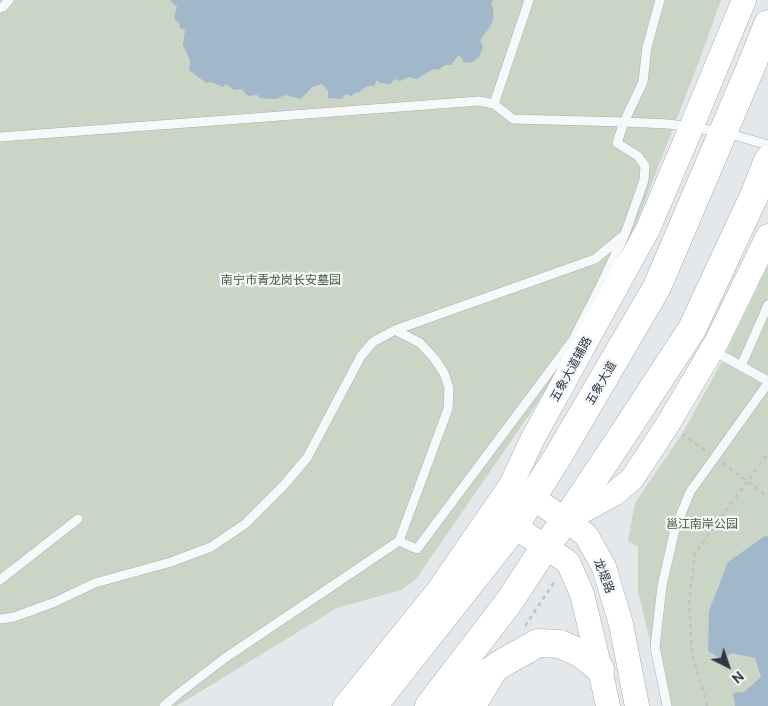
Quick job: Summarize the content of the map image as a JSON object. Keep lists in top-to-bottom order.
{
  "streets": {
    "main road": ["五象大道"],
    "street": ["五象大道辅路", "龙堤路"]
  },
  "crossings": [
    ["五象大道辅路", "五象大道"],
    ["五象大道辅路", "龙堤路"],
    ["五象大道", "龙堤路"]
  ],
  "parks": ["南宁市青龙岗长安墓园", "邕江南岸公园"],
  "north": "bottom right"
}
